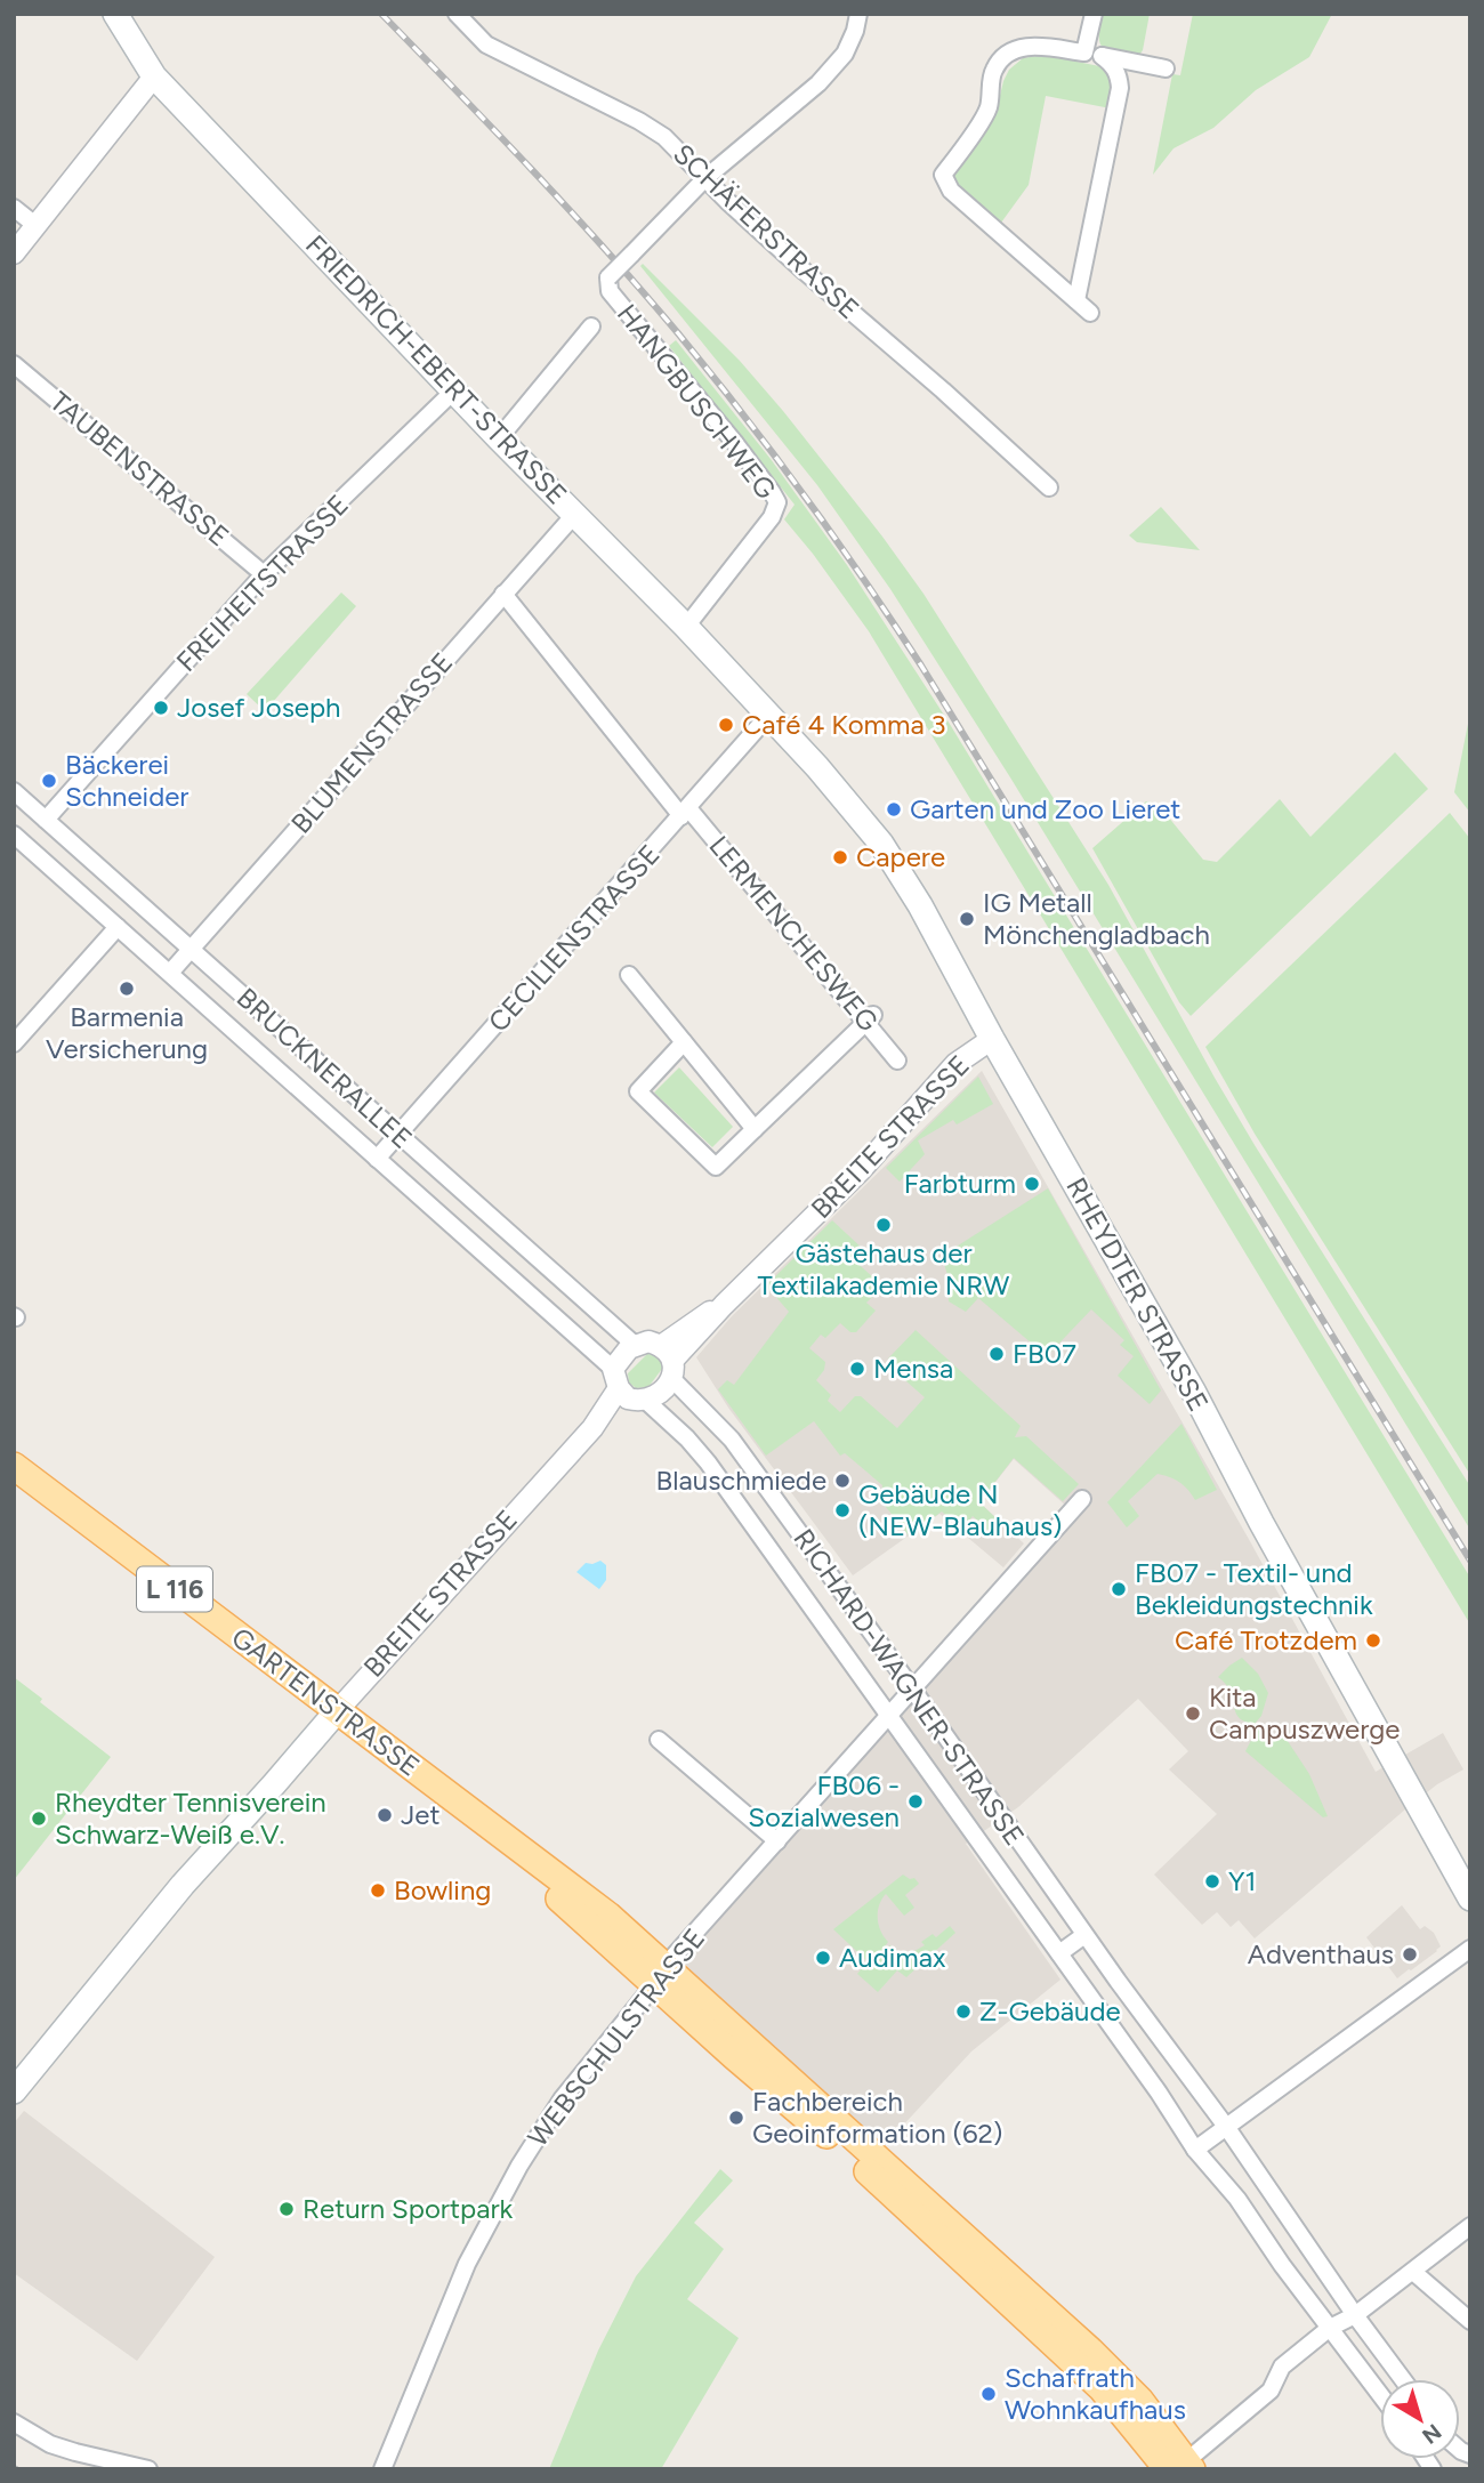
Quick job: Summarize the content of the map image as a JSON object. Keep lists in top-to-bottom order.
{
  "streets": {
    "main road": [
      "FRIEDRICH-EBERT-STRASSE",
      "BREITE STRASSE",
      "RHEYDTER STRASSE",
      "L 116",
      "GARTENSTRASSE"
    ],
    "street": [
      "SCHÄFERSTRASSE",
      "HANGBUSCHWEG",
      "TAUBENSTRASSE",
      "FREIHEITSTRASSE",
      "BLUMENSTRASSE",
      "LERMENCHESWEG",
      "CECILIENSTRASSE",
      "BRUCKNERALLEE",
      "RICHARD-WAGNER-STRASSE",
      "WEBSCHULSTRASSE"
    ]
  },
  "crossings": [
    ["SCHÄFERSTRASSE", "HANGBUSCHWEG"],
    ["FRIEDRICH-EBERT-STRASSE", "HANGBUSCHWEG"],
    ["FRIEDRICH-EBERT-STRASSE", "FREIHEITSTRASSE"],
    ["FRIEDRICH-EBERT-STRASSE", "BLUMENSTRASSE"],
    ["FRIEDRICH-EBERT-STRASSE", "CECILIENSTRASSE"],
    ["FRIEDRICH-EBERT-STRASSE", "RHEYDTER STRASSE"],
    ["TAUBENSTRASSE", "FREIHEITSTRASSE"],
    ["FREIHEITSTRASSE", "BRUCKNERALLEE"],
    ["BLUMENSTRASSE", "LERMENCHESWEG"],
    ["BLUMENSTRASSE", "BRUCKNERALLEE"],
    ["LERMENCHESWEG", "CECILIENSTRASSE"],
    ["CECILIENSTRASSE", "BRUCKNERALLEE"],
    ["CECILIENSTRASSE", "RHEYDTER STRASSE"],
    ["BRUCKNERALLEE", "BREITE STRASSE"],
    ["BRUCKNERALLEE", "RICHARD-WAGNER-STRASSE"],
    ["BREITE STRASSE", "RHEYDTER STRASSE"],
    ["BREITE STRASSE", "RICHARD-WAGNER-STRASSE"],
    ["BREITE STRASSE", "GARTENSTRASSE"],
    ["L 116", "GARTENSTRASSE"],
    ["L 116", "WEBSCHULSTRASSE"],
    ["RICHARD-WAGNER-STRASSE", "WEBSCHULSTRASSE"],
    ["GARTENSTRASSE", "WEBSCHULSTRASSE"]
  ],
  "places": [
    "Josef Joseph",
    "Café 4 Komma 3",
    "Bäckerei Schneider",
    "Garten und Zoo Lieret",
    "Capere",
    "IG Metall Mönchengladbach",
    "Barmenia Versicherung",
    "Farbturm",
    "Gästehaus der Textilakademie NRW",
    "FB07",
    "Mensa",
    "Blauschmiede",
    "Gebäude N (NEW-Blauhaus)",
    "FB07 - Textil- und Bekleidungstechnik",
    "Café Trotzdem",
    "Kita Campuszwerge",
    "FB06 - Sozialwesen",
    "Jet",
    "Rheydter Tennisverein Schwarz-Weiß e.V.",
    "Y1",
    "Bowling",
    "Adventhaus",
    "Audimax",
    "Z-Gebäude",
    "Fachbereich Geoinformation (62)",
    "Return Sportpark",
    "Schaffrath Wohnkaufhaus"
  ],
  "north": "bottom right"
}
